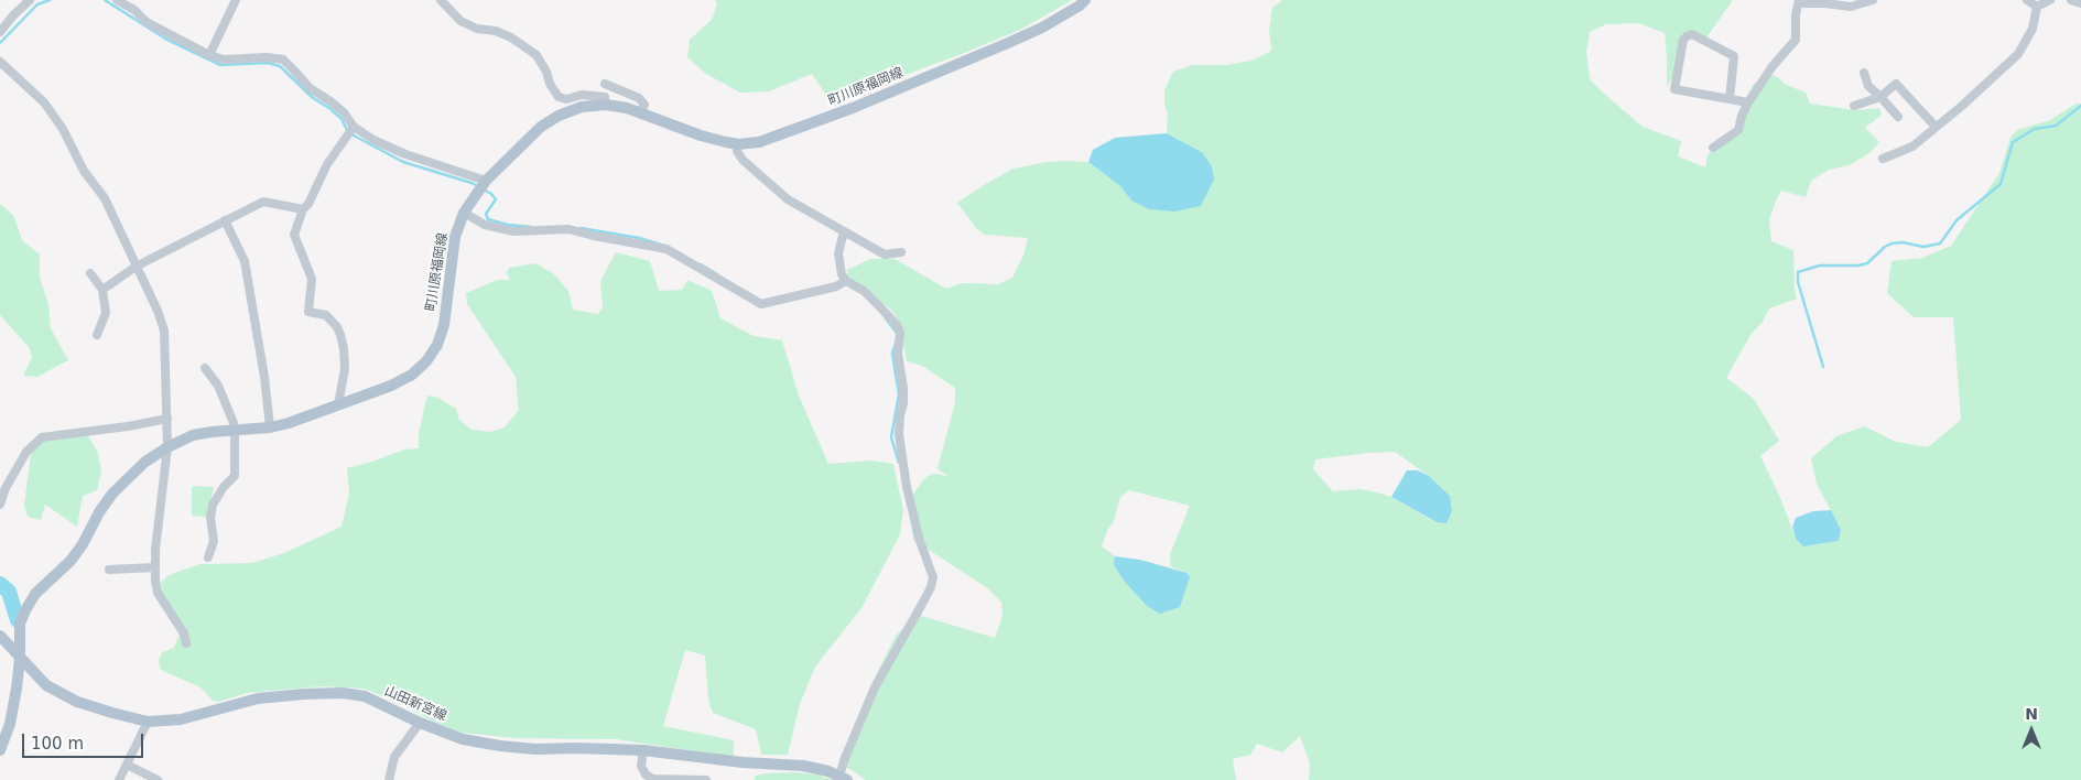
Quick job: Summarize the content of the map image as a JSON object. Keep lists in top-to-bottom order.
{
  "streets": {
    "main road": ["町川原福岡線", "山田新宮線"]
  },
  "crossings": [
    ["町川原福岡線", "山田新宮線"]
  ],
  "scale_bar": "100 m",
  "north": "top"
}
